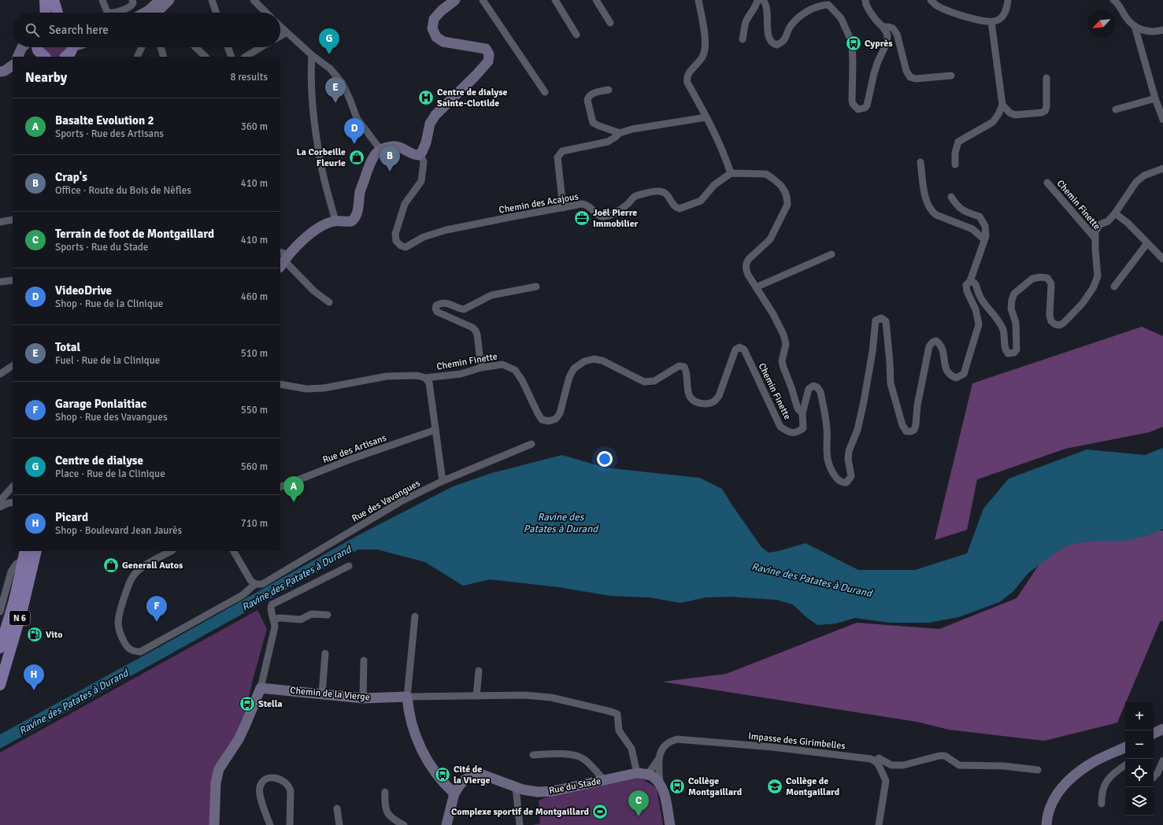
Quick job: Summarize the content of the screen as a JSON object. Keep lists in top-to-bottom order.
{
  "streets": {
    "main road": ["N 6"],
    "street": [
      "Chemin des Acajous",
      "Chemin Finette",
      "Rue des Artisans",
      "Rue des Vavangues",
      "Chemin de la Vierge",
      "Impasse des Girimbelles",
      "Rue du Stade"
    ]
  },
  "crossings": [
    ["Chemin Finette", "Rue des Artisans"],
    ["Chemin Finette", "Rue des Vavangues"],
    ["Impasse des Girimbelles", "Rue du Stade"]
  ],
  "water": ["Ravine des Patates à Durand"],
  "places": {
    "bus stop": [
      "Cyprès",
      "Stella",
      "Cité de la Vierge",
      "Collège Montgaillard"
    ],
    "hospital": ["Centre de dialyse Sainte-Clotilde"],
    "shop": ["La Corbeille Fleurie", "Generall Autos"],
    "office": ["Joël Pierre Immobilier"],
    "fuel station": ["Vito"],
    "school or university": ["Collège de Montgaillard"],
    "sports": ["Complexe sportif de Montgaillard"]
  },
  "north": "bottom left",
  "page": {
    "search": "Search here",
    "pins": [
      "G",
      "E",
      "D",
      "B",
      "A",
      "F",
      "H",
      "C"
    ],
    "heading": ["Nearby", "8 results"],
    "list": [
      {
        "mark": "A",
        "name": "Basalte Evolution 2",
        "note": "Sports · Rue des Artisans",
        "value": "360 m"
      },
      {
        "mark": "B",
        "name": "Crap's",
        "note": "Office · Route du Bois de Nèfles",
        "value": "410 m"
      },
      {
        "mark": "C",
        "name": "Terrain de foot de Montgaillard",
        "note": "Sports · Rue du Stade",
        "value": "410 m"
      },
      {
        "mark": "D",
        "name": "VideoDrive",
        "note": "Shop · Rue de la Clinique",
        "value": "460 m"
      },
      {
        "mark": "E",
        "name": "Total",
        "note": "Fuel · Rue de la Clinique",
        "value": "510 m"
      },
      {
        "mark": "F",
        "name": "Garage Ponlaitiac",
        "note": "Shop · Rue des Vavangues",
        "value": "550 m"
      },
      {
        "mark": "G",
        "name": "Centre de dialyse",
        "note": "Place · Rue de la Clinique",
        "value": "560 m"
      },
      {
        "mark": "H",
        "name": "Picard",
        "note": "Shop · Boulevard Jean Jaurès",
        "value": "710 m"
      }
    ],
    "map_buttons": ["+", "−"]
  }
}
